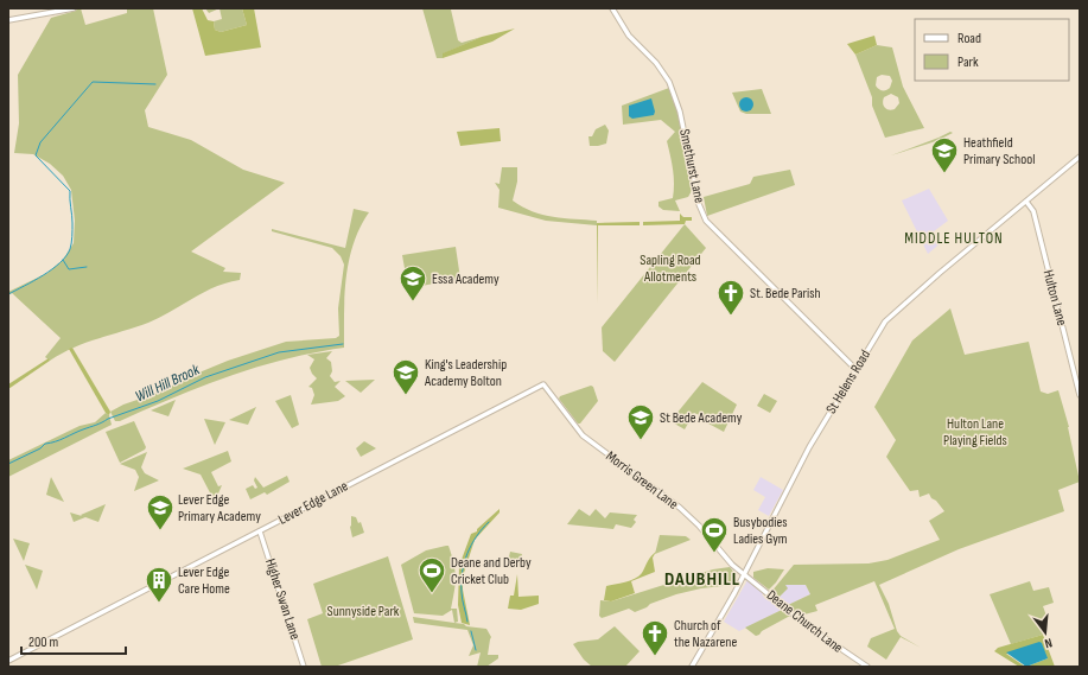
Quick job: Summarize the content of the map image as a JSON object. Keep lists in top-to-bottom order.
{
  "streets": {
    "street": [
      "Smethurst Lane",
      "Hulton Lane",
      "St Helens Road",
      "Morris Green Lane",
      "Lever Edge Lane",
      "Higher Swan Lane",
      "Deane Church Lane"
    ]
  },
  "crossings": [
    ["Smethurst Lane", "St Helens Road"],
    ["Hulton Lane", "St Helens Road"],
    ["St Helens Road", "Morris Green Lane"],
    ["St Helens Road", "Deane Church Lane"],
    ["Morris Green Lane", "Lever Edge Lane"],
    ["Morris Green Lane", "Deane Church Lane"],
    ["Lever Edge Lane", "Higher Swan Lane"]
  ],
  "districts": ["MIDDLE HULTON", "DAUBHILL"],
  "water": ["Will Hill Brook"],
  "parks": ["Sapling Road Allotments", "Hulton Lane Playing Fields", "Sunnyside Park"],
  "places": {
    "school or university": [
      "Heathfield Primary School",
      "Essa Academy",
      "King's Leadership Academy Bolton",
      "St Bede Academy",
      "Lever Edge Primary Academy"
    ],
    "church": ["St. Bede Parish", "Church of the Nazarene"],
    "sports": ["Busybodies Ladies Gym", "Deane and Derby Cricket Club"],
    "building": ["Lever Edge Care Home"]
  },
  "legend": ["Road", "Park"],
  "scale_bar": "200 m",
  "north": "bottom"
}
